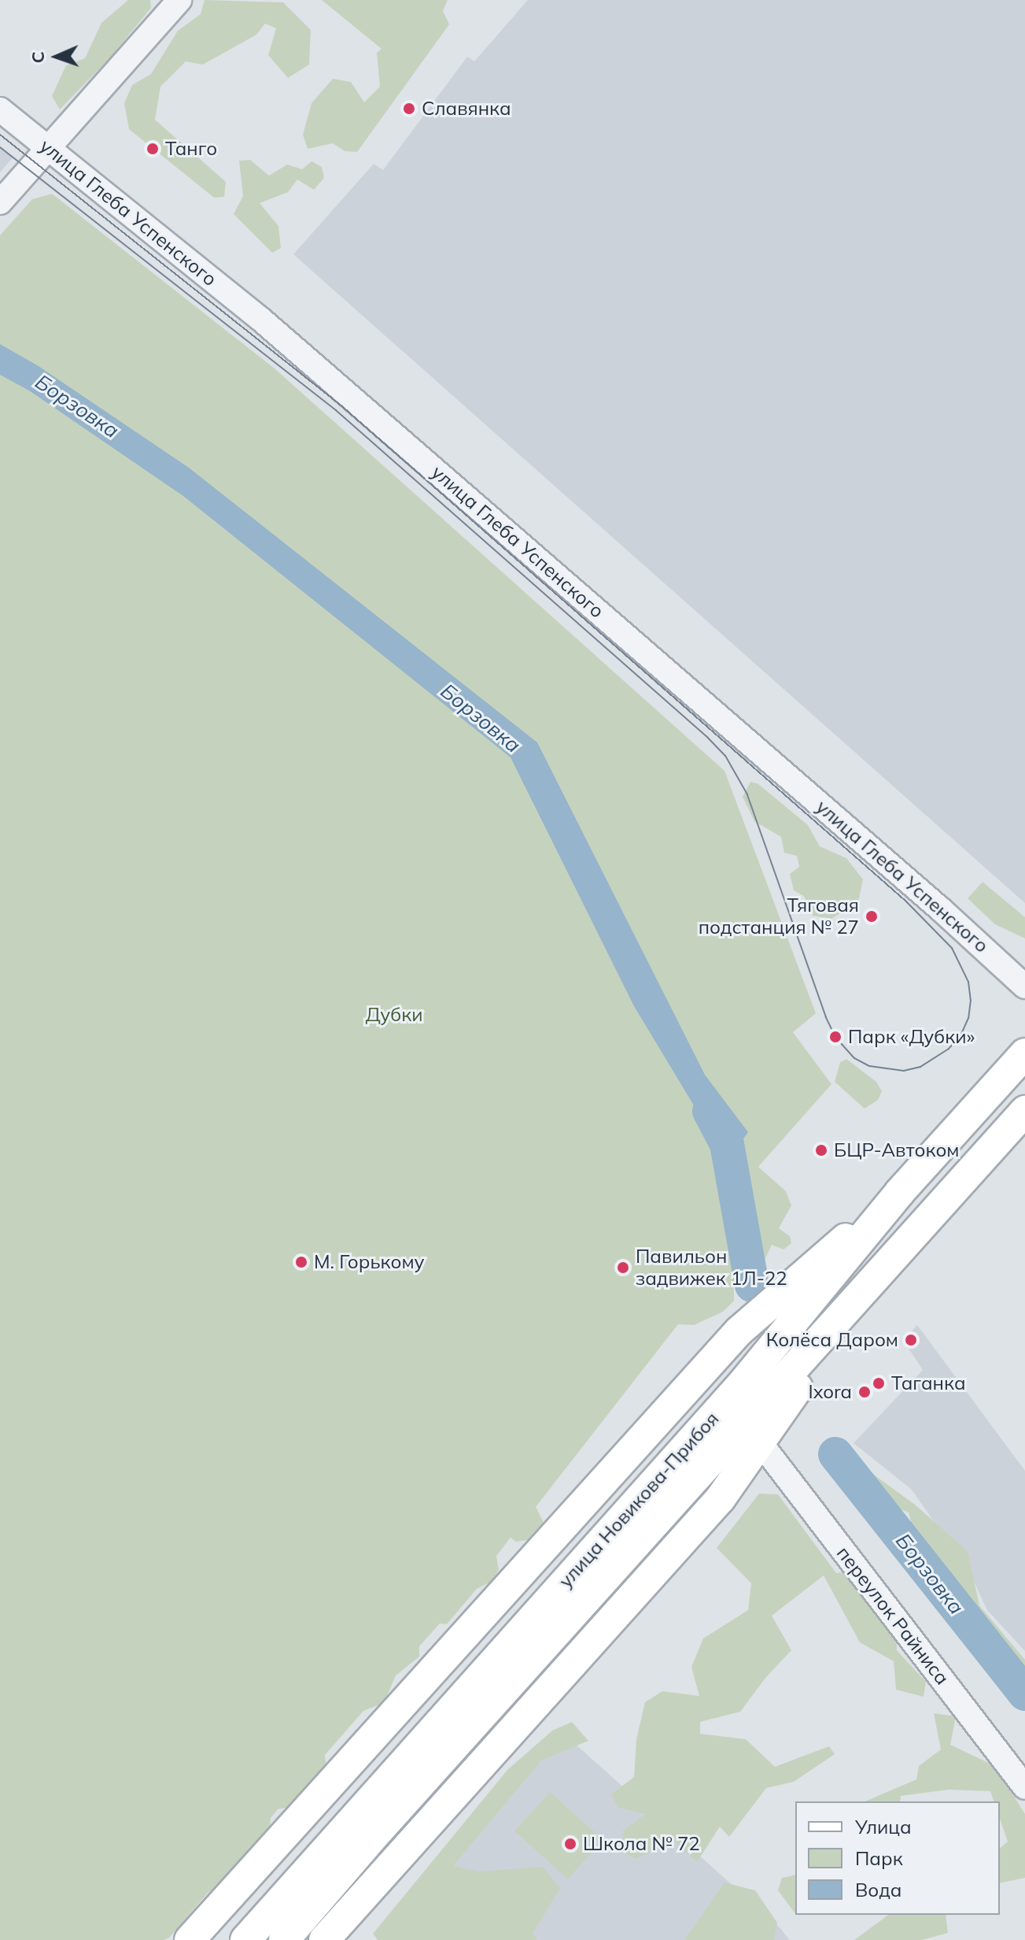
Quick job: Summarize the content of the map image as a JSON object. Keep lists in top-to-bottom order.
{
  "streets": {
    "main road": ["улица Новикова-Прибоя"],
    "street": ["улица Глеба Успенского", "переулок Райниса"]
  },
  "water": ["Борзовка"],
  "parks": ["Дубки"],
  "places": [
    "Славянка",
    "Танго",
    "Тяговая подстанция № 27",
    "Парк «Дубки»",
    "БЦР-Автоком",
    "М. Горькому",
    "Павильон задвижек 1Л-22",
    "Колёса Даром",
    "Таганка",
    "Ixora",
    "Школа № 72"
  ],
  "legend": ["Улица", "Парк", "Вода"],
  "north": "left"
}
